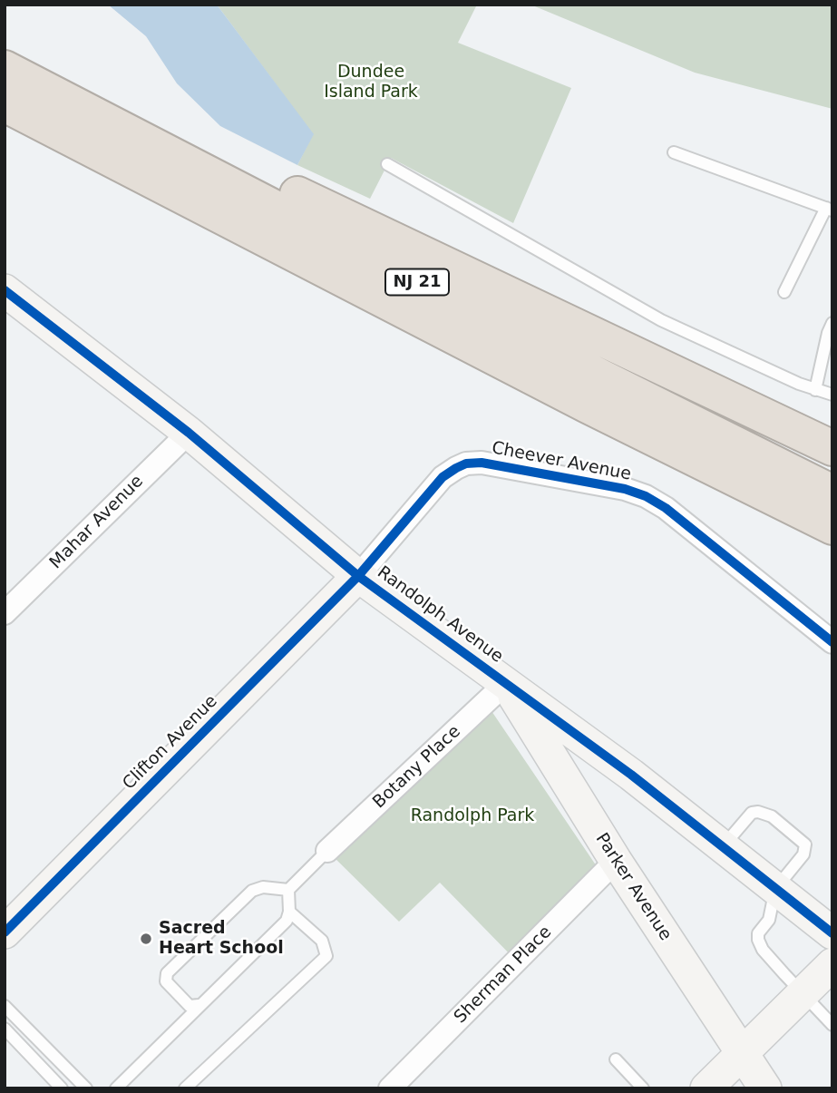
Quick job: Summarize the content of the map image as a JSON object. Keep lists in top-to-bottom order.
{
  "streets": {
    "highway": ["NJ 21"],
    "street": [
      "Cheever Avenue",
      "Mahar Avenue",
      "Randolph Avenue",
      "Clifton Avenue",
      "Botany Place",
      "Parker Avenue",
      "Sherman Place"
    ]
  },
  "crossings": [
    ["Cheever Avenue", "Randolph Avenue"],
    ["Cheever Avenue", "Clifton Avenue"],
    ["Mahar Avenue", "Randolph Avenue"],
    ["Randolph Avenue", "Clifton Avenue"],
    ["Randolph Avenue", "Botany Place"],
    ["Randolph Avenue", "Parker Avenue"],
    ["Botany Place", "Parker Avenue"],
    ["Parker Avenue", "Sherman Place"]
  ],
  "parks": ["Dundee Island Park", "Randolph Park"],
  "places": ["Sacred Heart School"]
}
